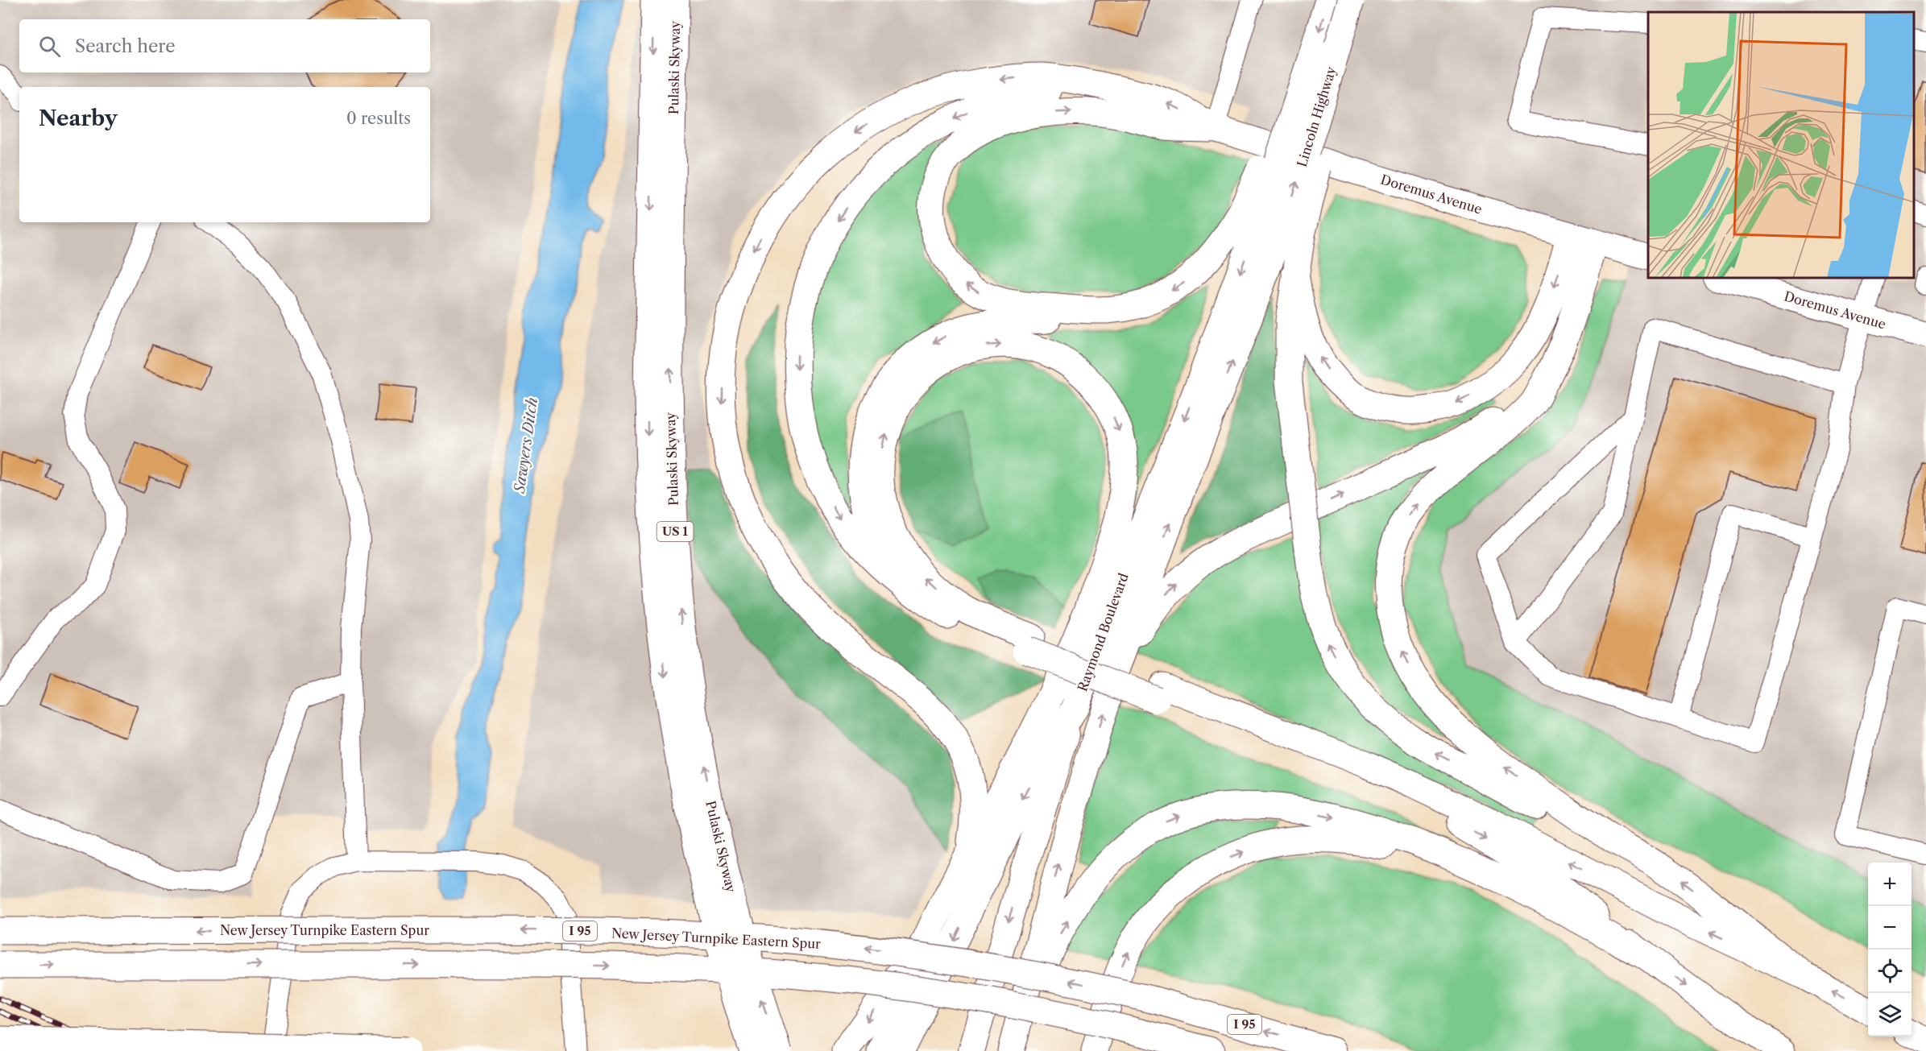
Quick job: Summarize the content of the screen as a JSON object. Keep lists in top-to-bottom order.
{
  "streets": {
    "highway": [
      "Pulaski Skyway",
      "Lincoln Highway",
      "US 1",
      "Raymond Boulevard",
      "New Jersey Turnpike Eastern Spur",
      "I 95"
    ],
    "main road": ["Doremus Avenue"]
  },
  "crossings": [
    ["Lincoln Highway", "Raymond Boulevard"]
  ],
  "water": ["Sawyers Ditch"],
  "page": {
    "search": "Search here",
    "heading": ["Nearby", "0 results"],
    "map_buttons": ["+", "−"]
  }
}
